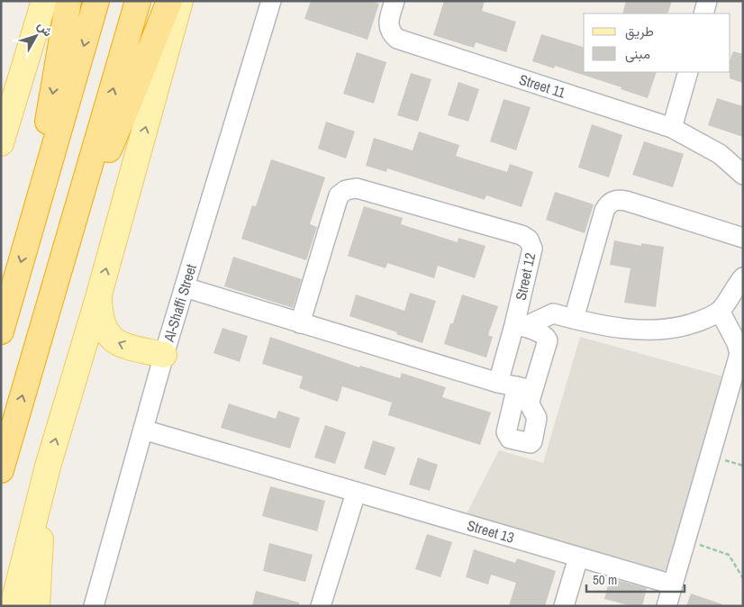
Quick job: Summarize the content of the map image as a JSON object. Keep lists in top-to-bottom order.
{
  "streets": {
    "street": [
      "Street 11",
      "Street 12",
      "Al-Shaffi Street",
      "Street 13"
    ]
  },
  "crossings": [
    ["Al-Shaffi Street", "Street 13"]
  ],
  "legend": ["طريق", "مبنى"],
  "scale_bar": "50 m",
  "north": "top right"
}
